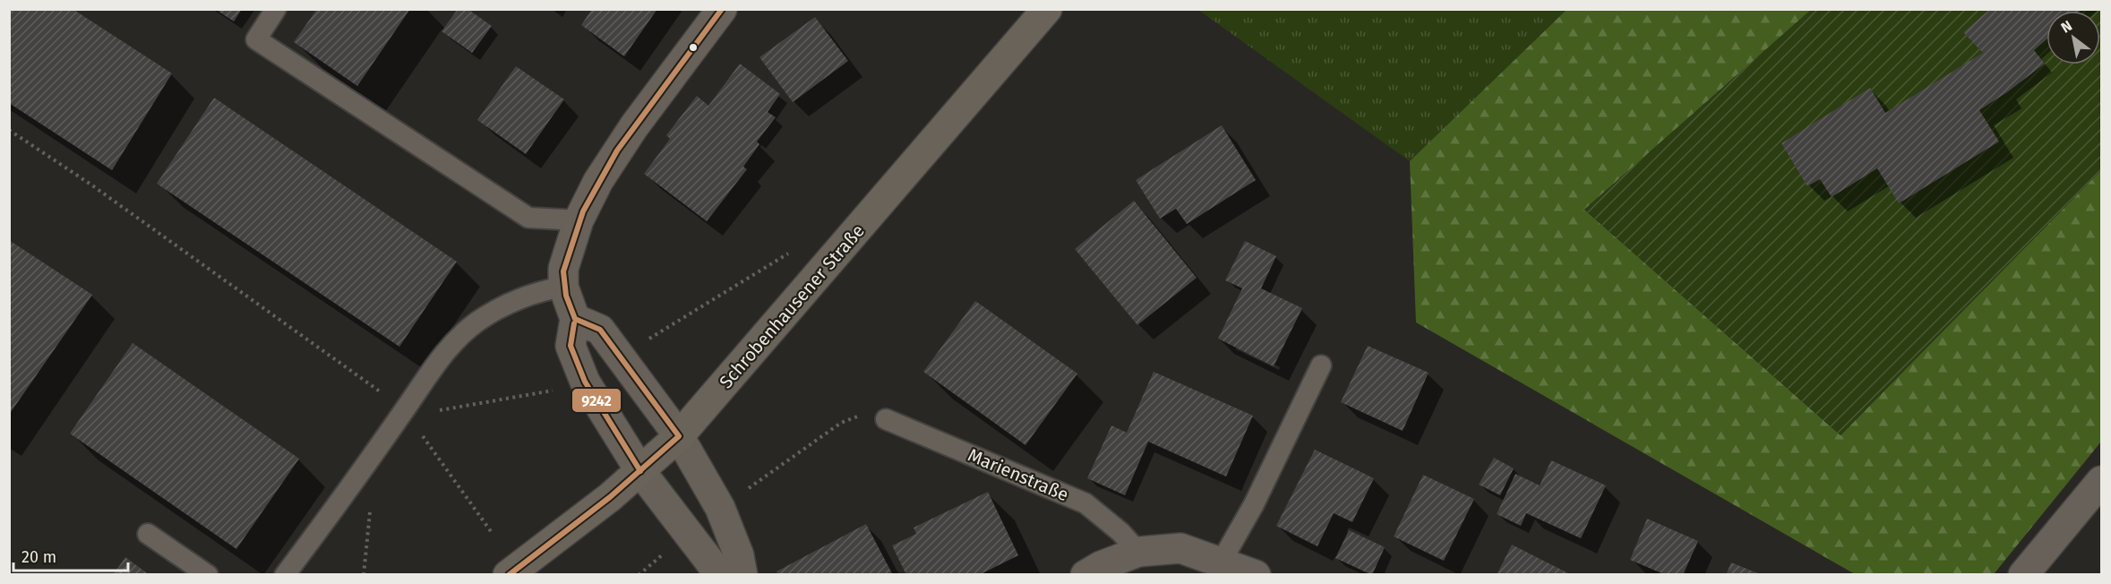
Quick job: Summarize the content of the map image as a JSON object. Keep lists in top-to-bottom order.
{
  "streets": {
    "main road": ["Schrobenhausener Straße"],
    "lane": ["Marienstraße"]
  },
  "lines": ["transit line 9242"],
  "scale_bar": "20 m",
  "north": "top left"
}
